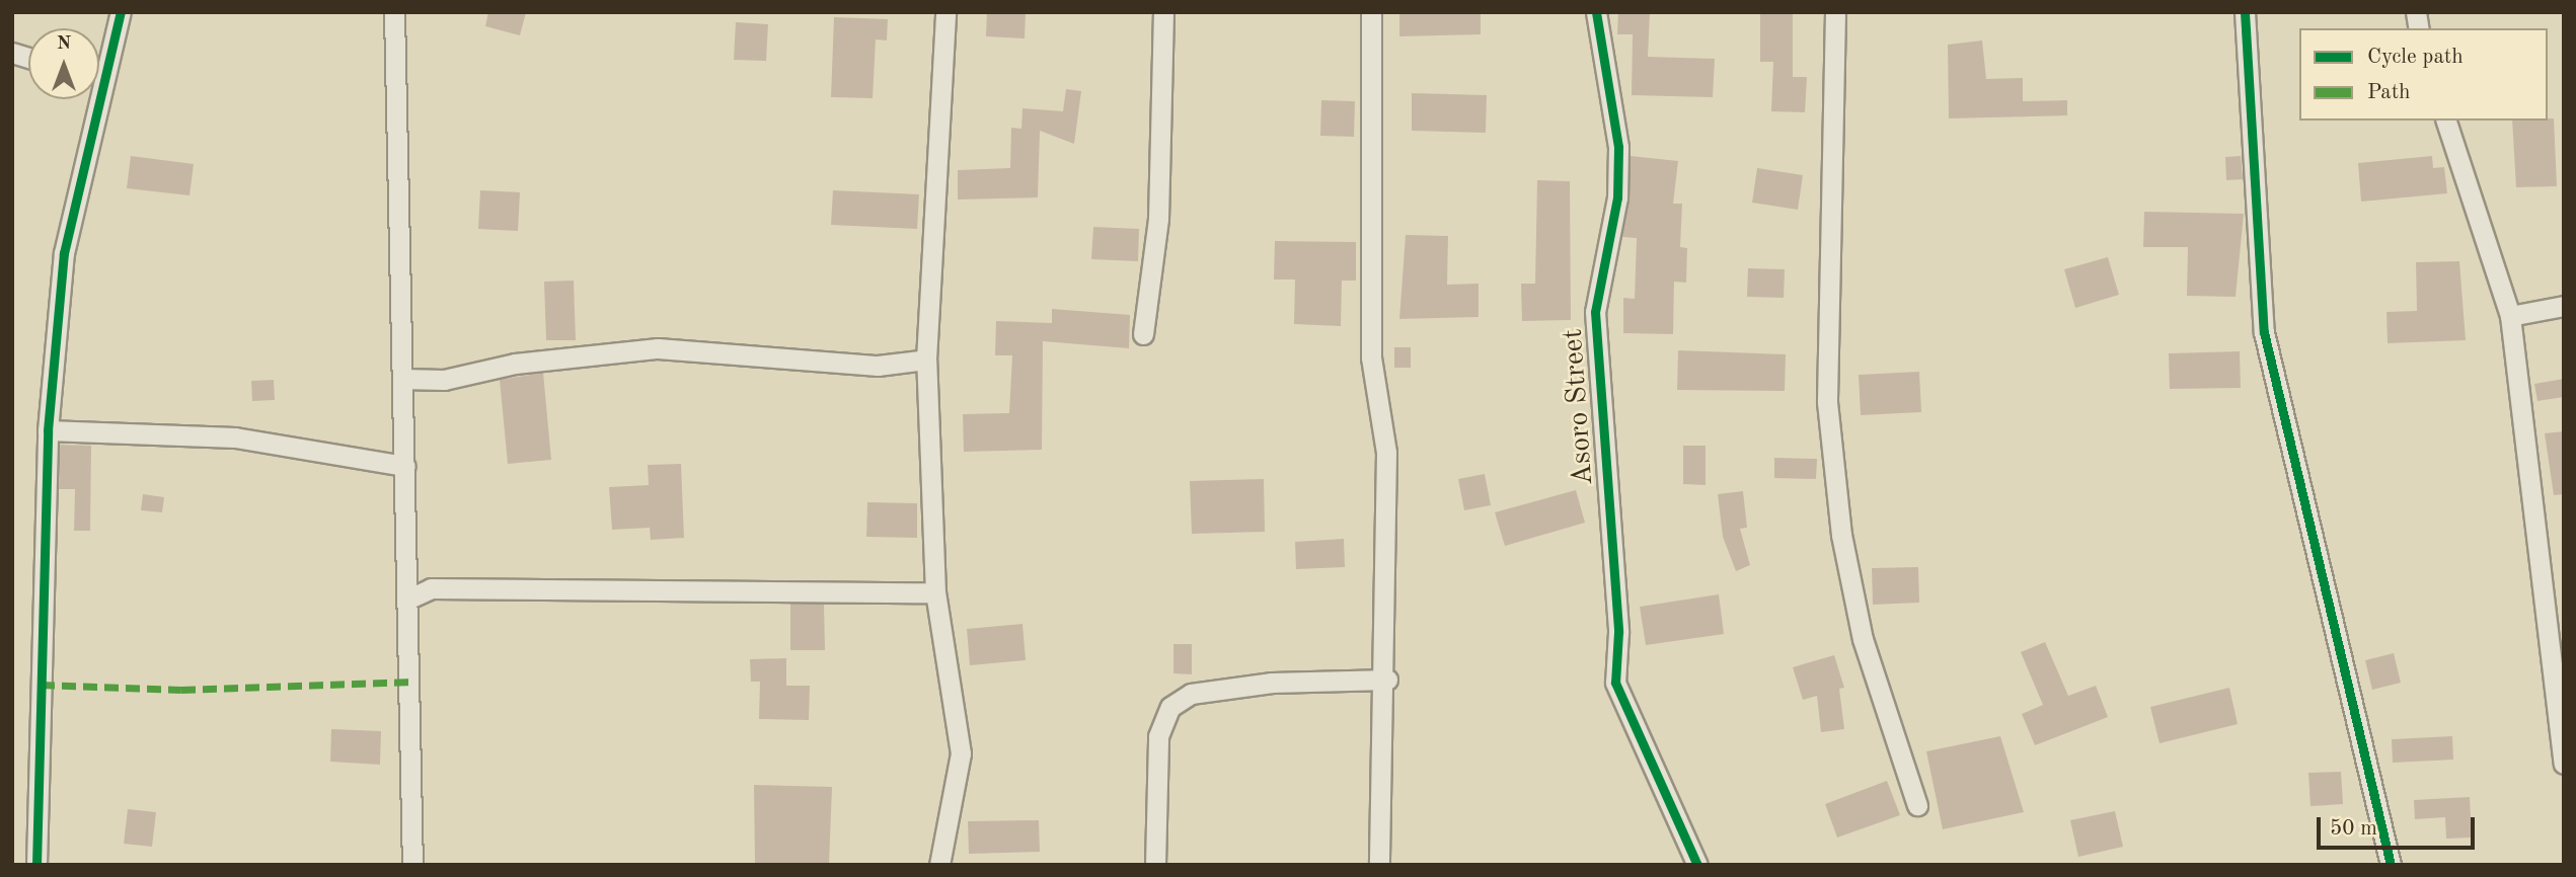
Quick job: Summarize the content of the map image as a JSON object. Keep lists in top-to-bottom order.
{
  "streets": {
    "street": ["Asoro Street"]
  },
  "legend": ["Cycle path", "Path"],
  "scale_bar": "50 m",
  "north": "top"
}
